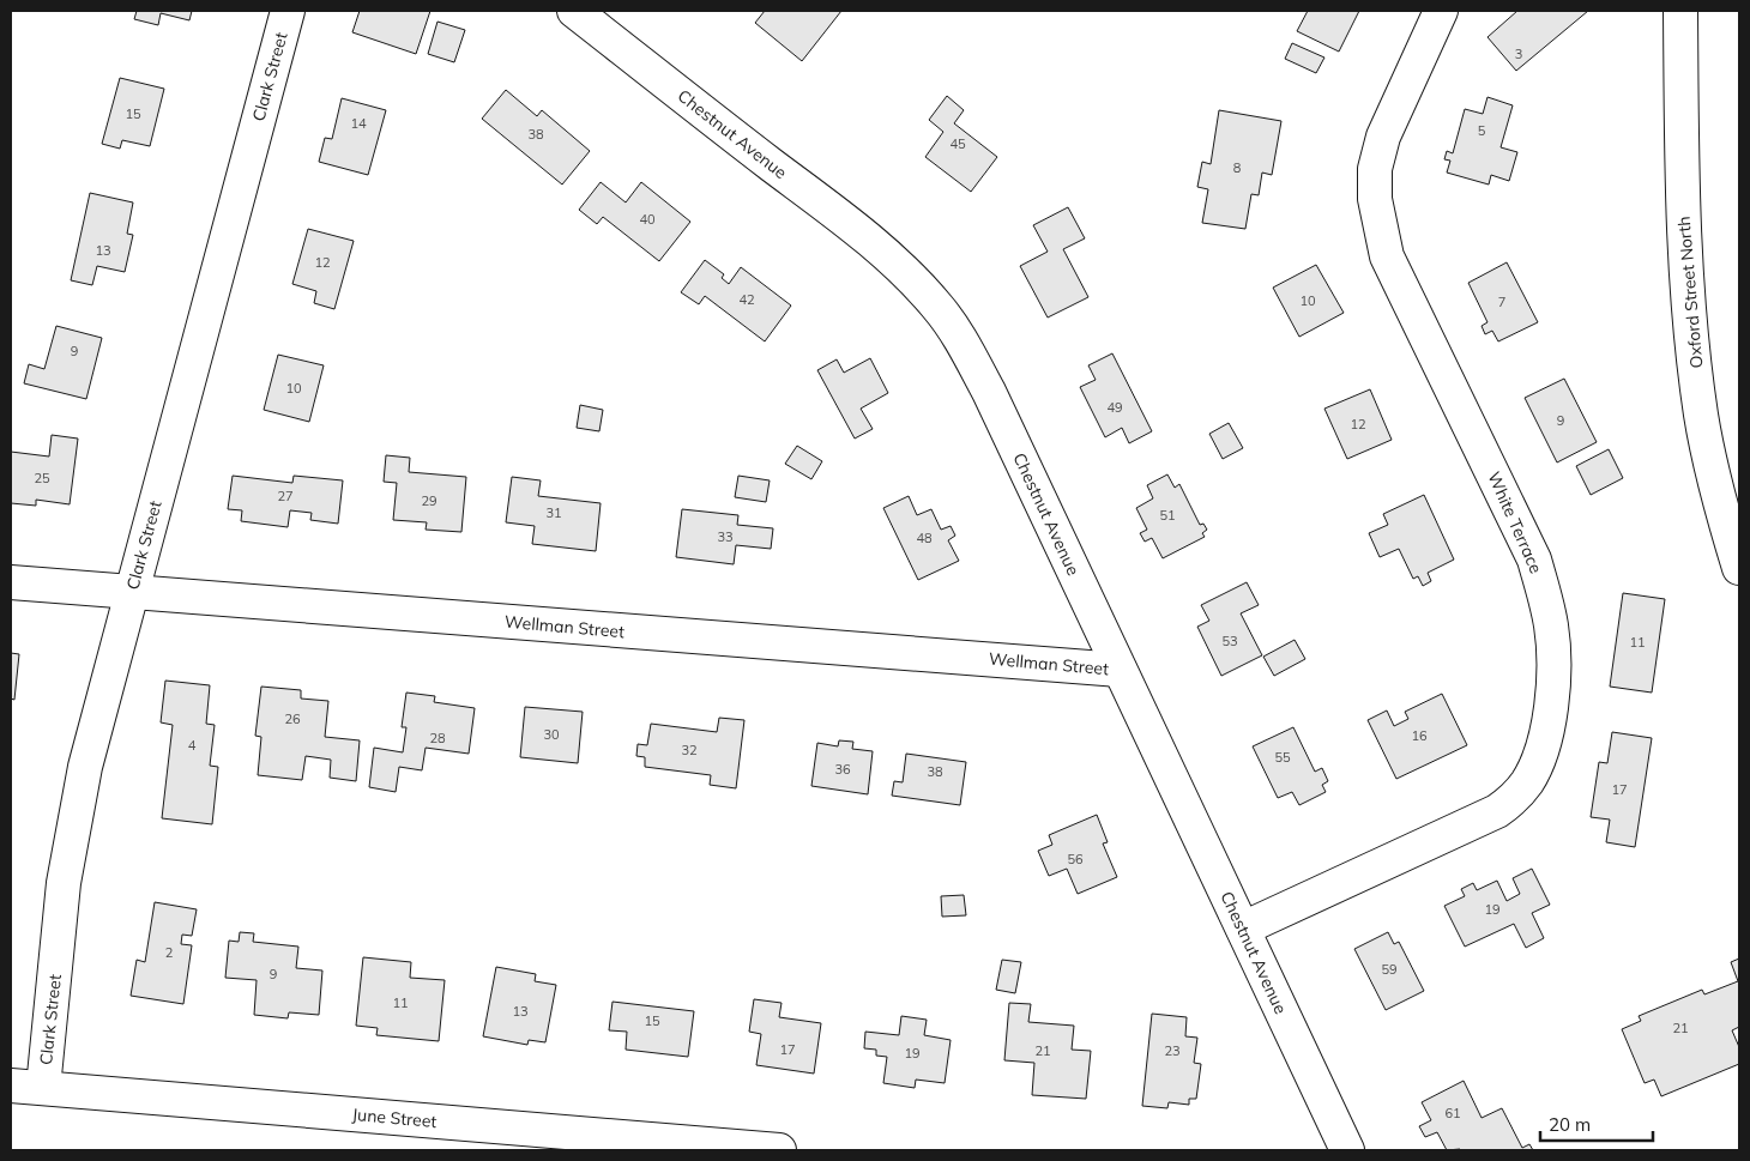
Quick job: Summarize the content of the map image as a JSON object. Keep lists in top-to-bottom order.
{
  "streets": {
    "street": [
      "Clark Street",
      "Chestnut Avenue",
      "Oxford Street North",
      "White Terrace",
      "Wellman Street",
      "June Street"
    ]
  },
  "crossings": [
    ["Clark Street", "Wellman Street"],
    ["Clark Street", "June Street"],
    ["Chestnut Avenue", "White Terrace"],
    ["Chestnut Avenue", "Wellman Street"]
  ],
  "house_numbers": [
    "3",
    "15",
    "14",
    "5",
    "38",
    "45",
    "8",
    "40",
    "13",
    "12",
    "42",
    "10",
    "7",
    "9",
    "10",
    "49",
    "9",
    "12",
    "25",
    "27",
    "29",
    "31",
    "51",
    "33",
    "48",
    "53",
    "11",
    "26",
    "30",
    "16",
    "28",
    "4",
    "32",
    "55",
    "36",
    "38",
    "17",
    "56",
    "19",
    "2",
    "59",
    "9",
    "11",
    "13",
    "15",
    "21",
    "17",
    "21",
    "23",
    "19",
    "61"
  ],
  "scale_bar": "20 m"
}
